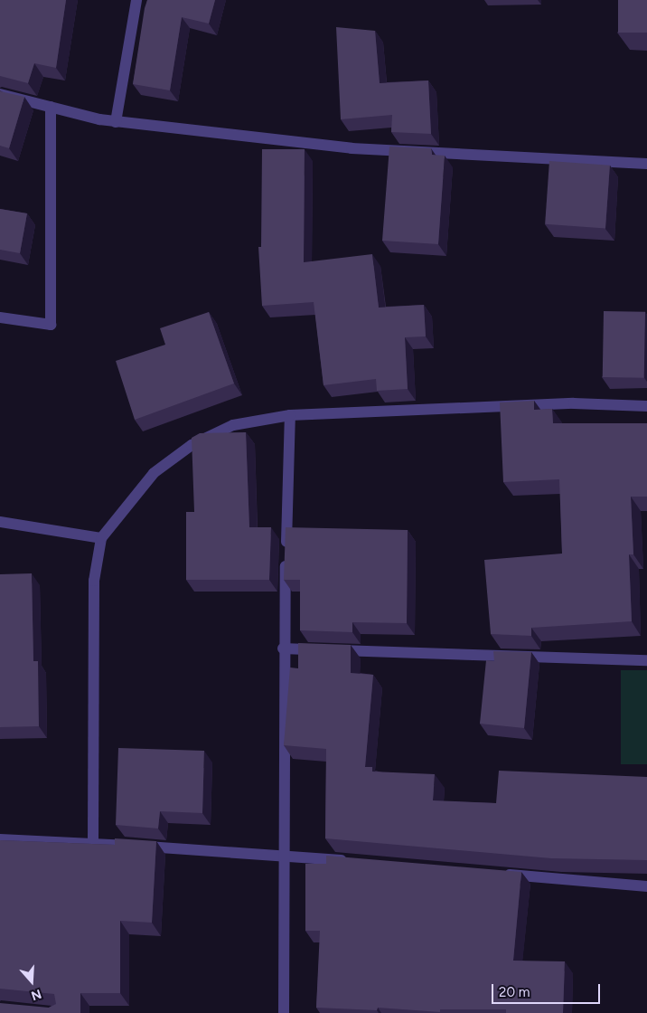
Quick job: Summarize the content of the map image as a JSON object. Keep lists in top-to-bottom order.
{
  "scale_bar": "20 m",
  "north": "bottom"
}
